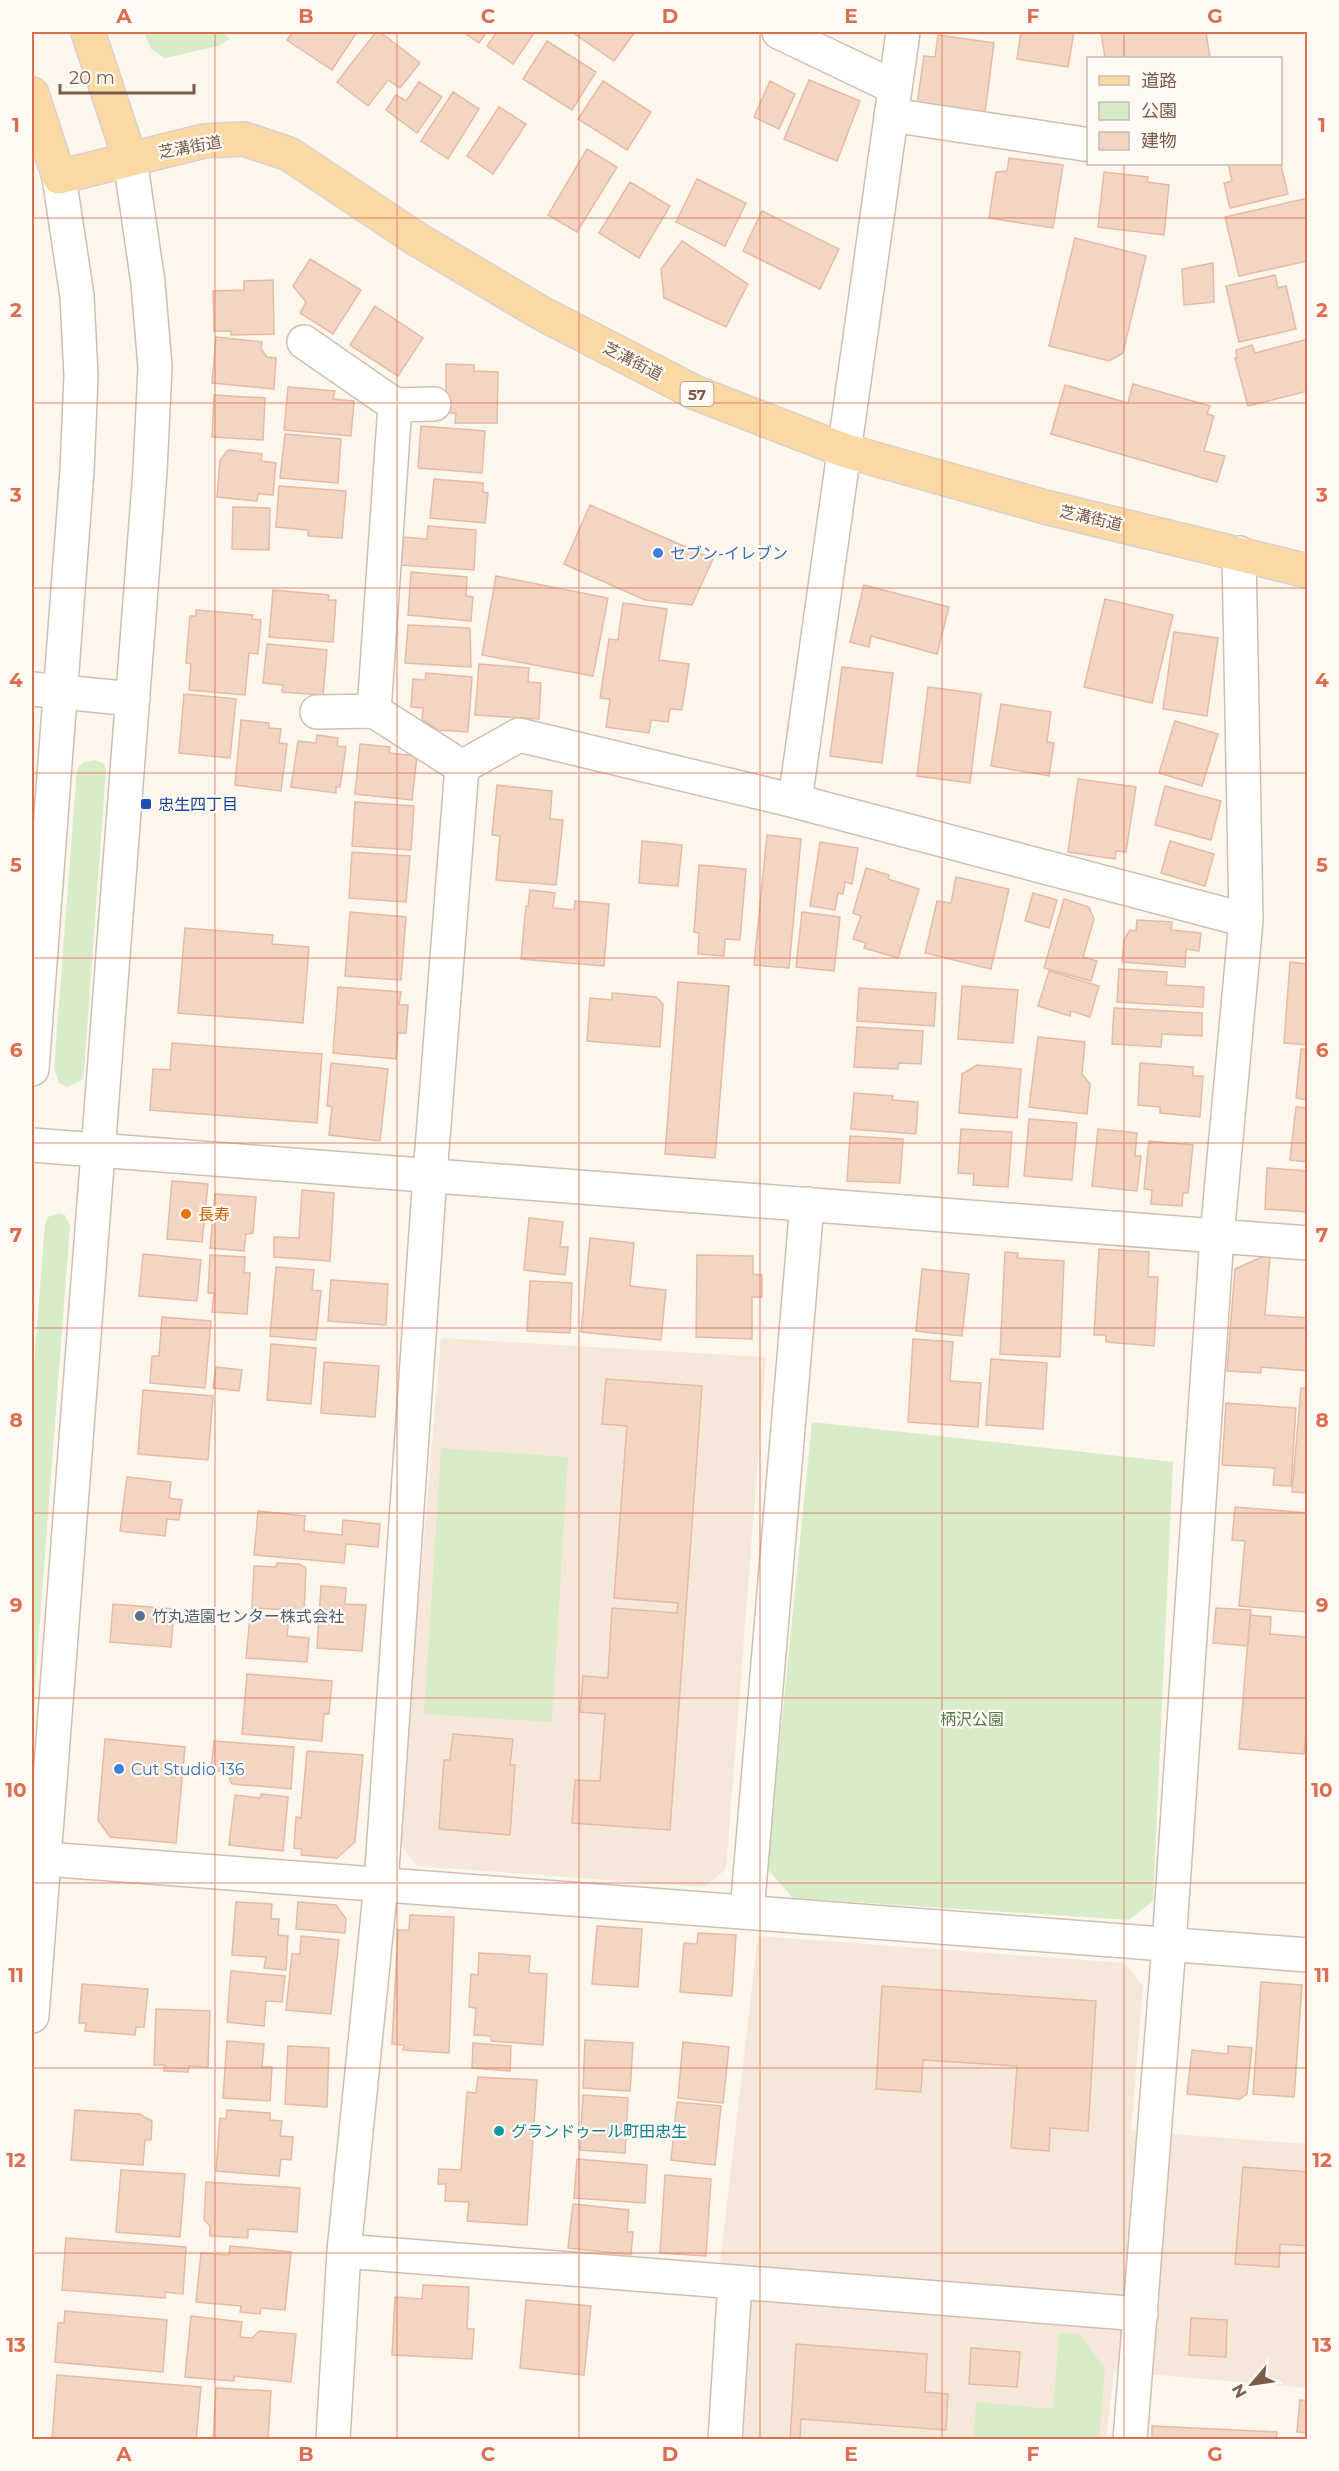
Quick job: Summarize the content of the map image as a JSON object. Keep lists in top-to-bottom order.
{
  "streets": {
    "main road": ["芝溝街道", "57"]
  },
  "parks": ["柄沢公園"],
  "places": {
    "other": [
      "セブン-イレブン",
      "長寿",
      "竹丸造園センター株式会社",
      "Cut Studio 136",
      "グランドゥール町田忠生"
    ],
    "transit": ["忠生四丁目"]
  },
  "legend": ["道路", "公園", "建物"],
  "scale_bar": "20 m",
  "north": "bottom left",
  "grid": {
    "columns": [
      "A",
      "B",
      "C",
      "D",
      "E",
      "F",
      "G"
    ],
    "rows": [
      "1",
      "2",
      "3",
      "4",
      "5",
      "6",
      "7",
      "8",
      "9",
      "10",
      "11",
      "12",
      "13"
    ]
  }
}
